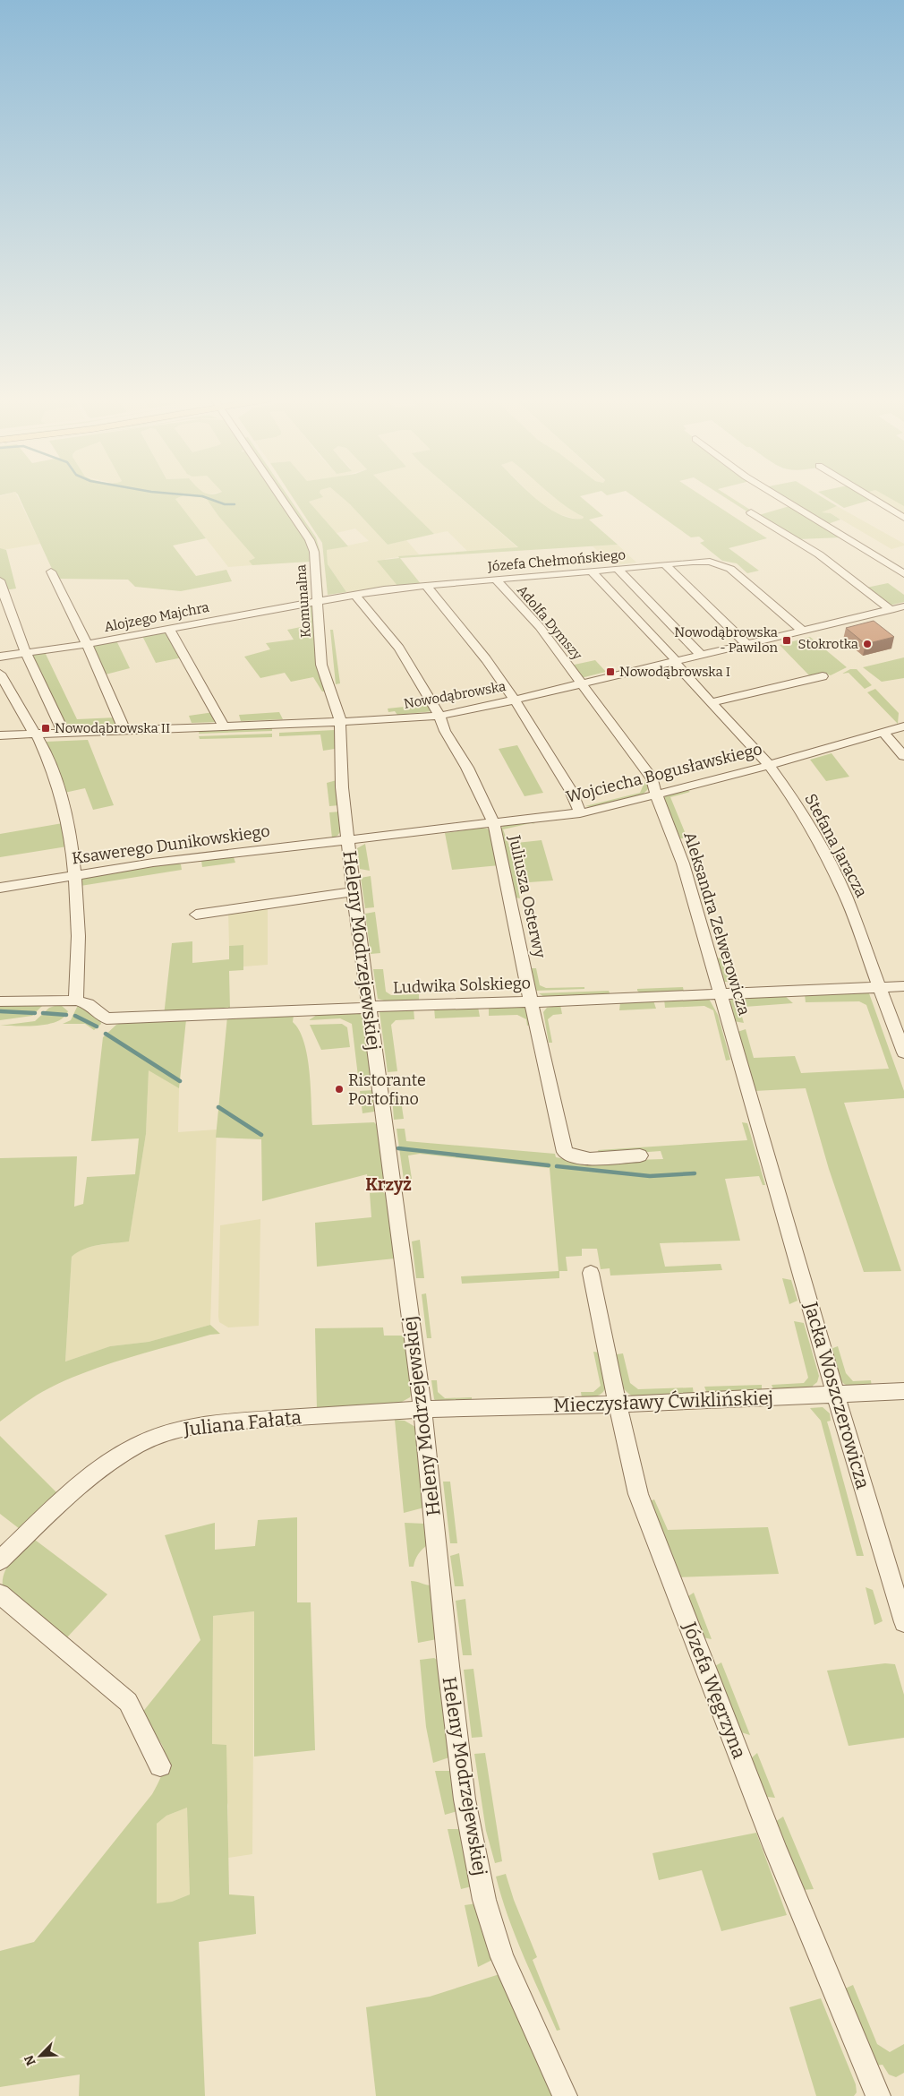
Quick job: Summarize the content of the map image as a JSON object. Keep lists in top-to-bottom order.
{
  "streets": {
    "street": [
      "Józefa Chełmońskiego",
      "Komunalna",
      "Alojzego Majchra",
      "Adolfa Dymszy",
      "Nowodąbrowska",
      "Wojciecha Bogusławskiego",
      "Ksawerego Dunikowskiego",
      "Stefana Jaracza",
      "Juliusza Osterwy",
      "Aleksandra Zelwerowicza",
      "Heleny Modrzejewskiej",
      "Ludwika Solskiego",
      "Jacka Woszczerowicza",
      "Mieczysławy Ćwiklińskiej",
      "Juliana Fałata",
      "Józefa Węgrzyna"
    ]
  },
  "crossings": [
    ["Józefa Chełmońskiego", "Komunalna"],
    ["Józefa Chełmońskiego", "Alojzego Majchra"],
    ["Józefa Chełmońskiego", "Adolfa Dymszy"],
    ["Józefa Chełmońskiego", "Nowodąbrowska"],
    ["Józefa Chełmońskiego", "Stefana Jaracza"],
    ["Józefa Chełmońskiego", "Juliusza Osterwy"],
    ["Komunalna", "Alojzego Majchra"],
    ["Komunalna", "Nowodąbrowska"],
    ["Komunalna", "Heleny Modrzejewskiej"],
    ["Adolfa Dymszy", "Nowodąbrowska"],
    ["Adolfa Dymszy", "Aleksandra Zelwerowicza"],
    ["Nowodąbrowska", "Stefana Jaracza"],
    ["Nowodąbrowska", "Juliusza Osterwy"],
    ["Nowodąbrowska", "Aleksandra Zelwerowicza"],
    ["Nowodąbrowska", "Heleny Modrzejewskiej"],
    ["Wojciecha Bogusławskiego", "Ksawerego Dunikowskiego"],
    ["Wojciecha Bogusławskiego", "Stefana Jaracza"],
    ["Wojciecha Bogusławskiego", "Juliusza Osterwy"],
    ["Wojciecha Bogusławskiego", "Aleksandra Zelwerowicza"],
    ["Wojciecha Bogusławskiego", "Heleny Modrzejewskiej"],
    ["Ksawerego Dunikowskiego", "Heleny Modrzejewskiej"],
    ["Stefana Jaracza", "Ludwika Solskiego"],
    ["Juliusza Osterwy", "Ludwika Solskiego"],
    ["Aleksandra Zelwerowicza", "Ludwika Solskiego"],
    ["Aleksandra Zelwerowicza", "Jacka Woszczerowicza"],
    ["Heleny Modrzejewskiej", "Ludwika Solskiego"],
    ["Heleny Modrzejewskiej", "Mieczysławy Ćwiklińskiej"],
    ["Heleny Modrzejewskiej", "Juliana Fałata"],
    ["Jacka Woszczerowicza", "Mieczysławy Ćwiklińskiej"],
    ["Mieczysławy Ćwiklińskiej", "Juliana Fałata"],
    ["Mieczysławy Ćwiklińskiej", "Józefa Węgrzyna"]
  ],
  "districts": ["Krzyż"],
  "places": {
    "transit": ["Nowodąbrowska - Pawilon", "Nowodąbrowska I", "Nowodąbrowska II"],
    "other": ["Stokrotka", "Ristorante Portofino"]
  },
  "north": "bottom left"
}
